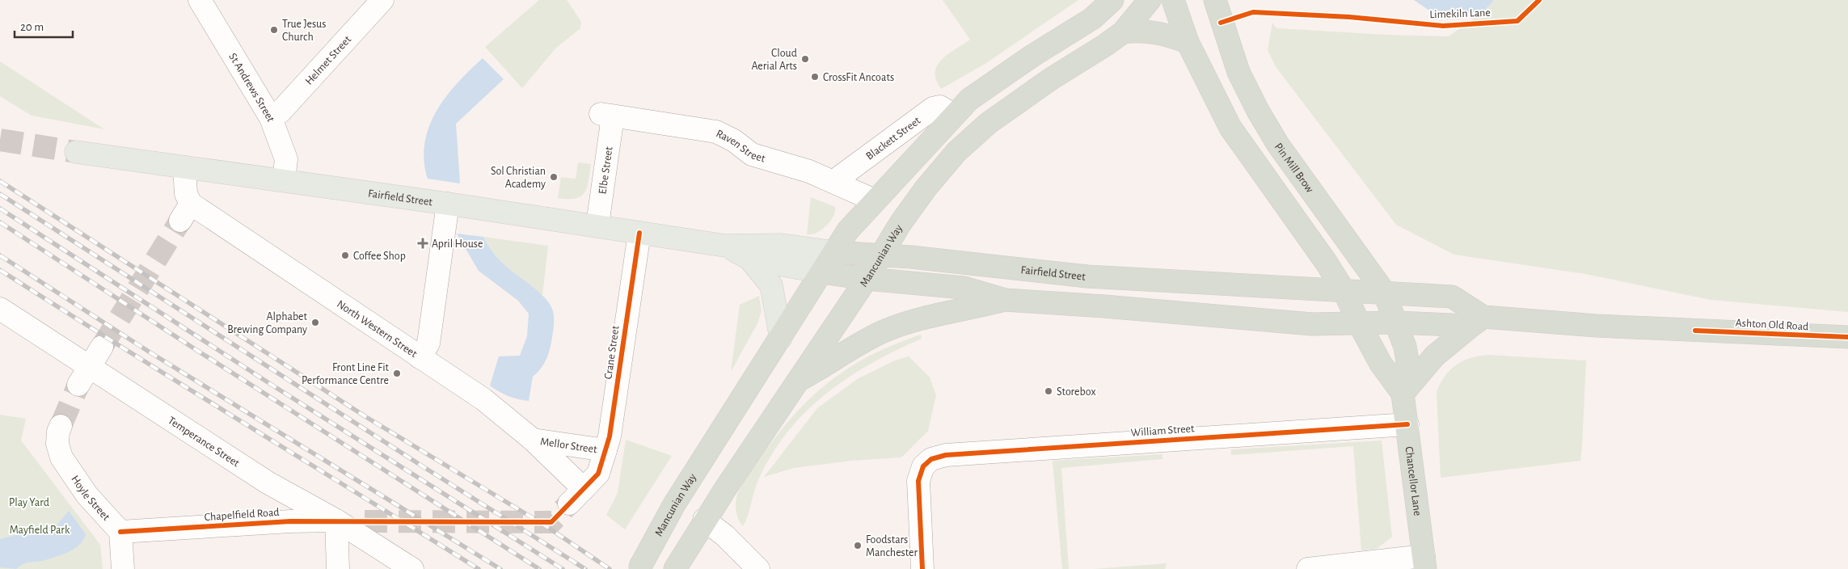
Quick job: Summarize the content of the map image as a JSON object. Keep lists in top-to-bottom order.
{
  "streets": {
    "highway": [
      "Pin Mill Brow",
      "Fairfield Street",
      "Mancunian Way",
      "Ashton Old Road",
      "Chancellor Lane"
    ],
    "street": [
      "Helmet Street",
      "St Andrews Street",
      "Blackett Street",
      "Raven Street",
      "Elbe Street",
      "North Western Street",
      "Crane Street",
      "William Street",
      "Temperance Street",
      "Mellor Street",
      "Hoyle Street",
      "Chapelfield Road"
    ],
    "cycle path": ["Limekiln Lane"]
  },
  "crossings": [
    ["Helmet Street", "St Andrews Street"],
    ["St Andrews Street", "Fairfield Street"],
    ["Blackett Street", "Raven Street"],
    ["Blackett Street", "Mancunian Way"],
    ["Raven Street", "Elbe Street"],
    ["Raven Street", "Mancunian Way"],
    ["Pin Mill Brow", "Fairfield Street"],
    ["Pin Mill Brow", "Ashton Old Road"],
    ["Pin Mill Brow", "Chancellor Lane"],
    ["Elbe Street", "Fairfield Street"],
    ["Fairfield Street", "Mancunian Way"],
    ["Fairfield Street", "Ashton Old Road"],
    ["Fairfield Street", "North Western Street"],
    ["Fairfield Street", "Crane Street"],
    ["Fairfield Street", "Chancellor Lane"],
    ["Ashton Old Road", "Chancellor Lane"],
    ["North Western Street", "Crane Street"],
    ["North Western Street", "Mellor Street"],
    ["Crane Street", "Mellor Street"],
    ["William Street", "Chancellor Lane"],
    ["Temperance Street", "Chapelfield Road"],
    ["Hoyle Street", "Chapelfield Road"]
  ],
  "parks": ["Play Yard", "Mayfield Park"],
  "places": {
    "other": [
      "True Jesus Church",
      "Cloud Aerial Arts",
      "CrossFit Ancoats",
      "Sol Christian Academy",
      "Coffee Shop",
      "Alphabet Brewing Company",
      "Front Line Fit Performance Centre",
      "Storebox",
      "Foodstars Manchester"
    ],
    "health": ["April House"]
  },
  "scale_bar": "20 m"
}
